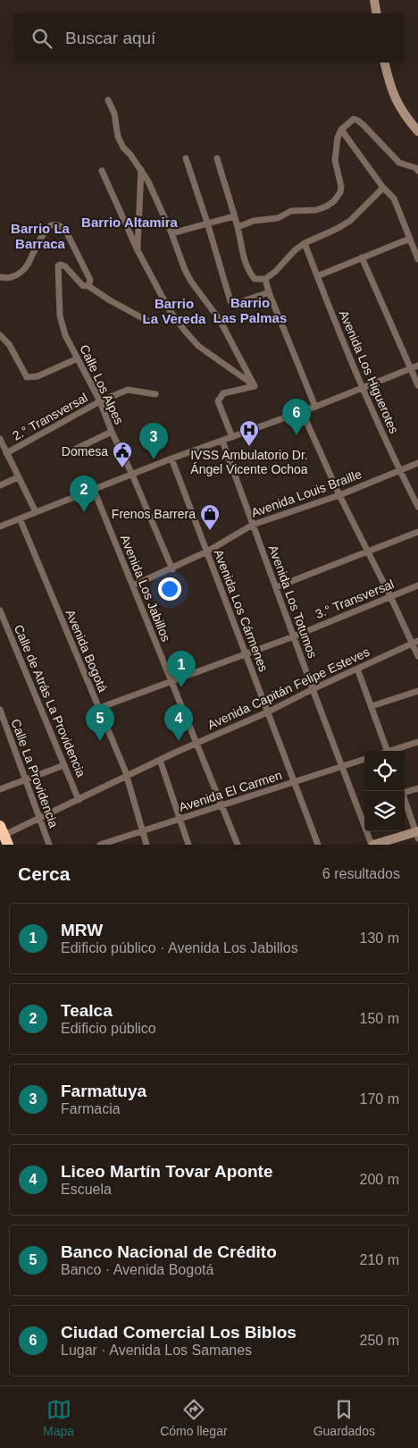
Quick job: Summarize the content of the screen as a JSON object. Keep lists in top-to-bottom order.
{
  "streets": {
    "street": [
      "Avenida Los Higuerotes",
      "Calle Los Alpes",
      "2.° Transversal",
      "Avenida Louis Braille",
      "Avenida Los Jabillos",
      "3.° Transversal",
      "Avenida Los Totumos",
      "Avenida Los Cármenes",
      "Avenida Bogotá",
      "Avenida Capitán Felipe Esteves",
      "Calle de Atrás La Providencia",
      "Calle La Providencia",
      "Avenida El Carmen"
    ]
  },
  "crossings": [
    ["Avenida Los Higuerotes", "Avenida Louis Braille"],
    ["Calle Los Alpes", "2.° Transversal"],
    ["Calle Los Alpes", "Avenida Louis Braille"],
    ["Avenida Louis Braille", "Avenida Los Jabillos"],
    ["Avenida Louis Braille", "Avenida Los Totumos"],
    ["Avenida Louis Braille", "Avenida Los Cármenes"],
    ["Avenida Los Jabillos", "3.° Transversal"],
    ["Avenida Los Jabillos", "Avenida Capitán Felipe Esteves"],
    ["Avenida Los Jabillos", "Avenida El Carmen"],
    ["3.° Transversal", "Avenida Los Totumos"],
    ["3.° Transversal", "Avenida Los Cármenes"],
    ["3.° Transversal", "Avenida Bogotá"],
    ["Avenida Los Totumos", "Avenida Capitán Felipe Esteves"],
    ["Avenida Los Totumos", "Avenida El Carmen"],
    ["Avenida Los Cármenes", "Avenida Capitán Felipe Esteves"],
    ["Avenida Los Cármenes", "Avenida El Carmen"],
    ["Avenida Bogotá", "Avenida Capitán Felipe Esteves"],
    ["Avenida Bogotá", "Avenida El Carmen"],
    ["Avenida Capitán Felipe Esteves", "Calle de Atrás La Providencia"],
    ["Avenida Capitán Felipe Esteves", "Calle La Providencia"]
  ],
  "districts": [
    "Barrio Altamira",
    "Barrio La Barraca",
    "Barrio Las Palmas",
    "Barrio La Vereda"
  ],
  "places": {
    "hospital": ["IVSS Ambulatorio Dr. Ángel Vicente Ochoa"],
    "public building": ["Domesa"],
    "shop": ["Frenos Barrera"]
  },
  "page": {
    "search": "Buscar aquí",
    "pins": [
      "6",
      "3",
      "2",
      "1",
      "4",
      "5"
    ],
    "heading": ["Cerca", "6 resultados"],
    "list": [
      {
        "mark": "1",
        "name": "MRW",
        "note": "Edificio público · Avenida Los Jabillos",
        "value": "130 m"
      },
      {
        "mark": "2",
        "name": "Tealca",
        "note": "Edificio público",
        "value": "150 m"
      },
      {
        "mark": "3",
        "name": "Farmatuya",
        "note": "Farmacia",
        "value": "170 m"
      },
      {
        "mark": "4",
        "name": "Liceo Martín Tovar Aponte",
        "note": "Escuela",
        "value": "200 m"
      },
      {
        "mark": "5",
        "name": "Banco Nacional de Crédito",
        "note": "Banco · Avenida Bogotá",
        "value": "210 m"
      },
      {
        "mark": "6",
        "name": "Ciudad Comercial Los Biblos",
        "note": "Lugar · Avenida Los Samanes",
        "value": "250 m"
      }
    ],
    "nav": ["Mapa", "Cómo llegar", "Guardados"]
  }
}
